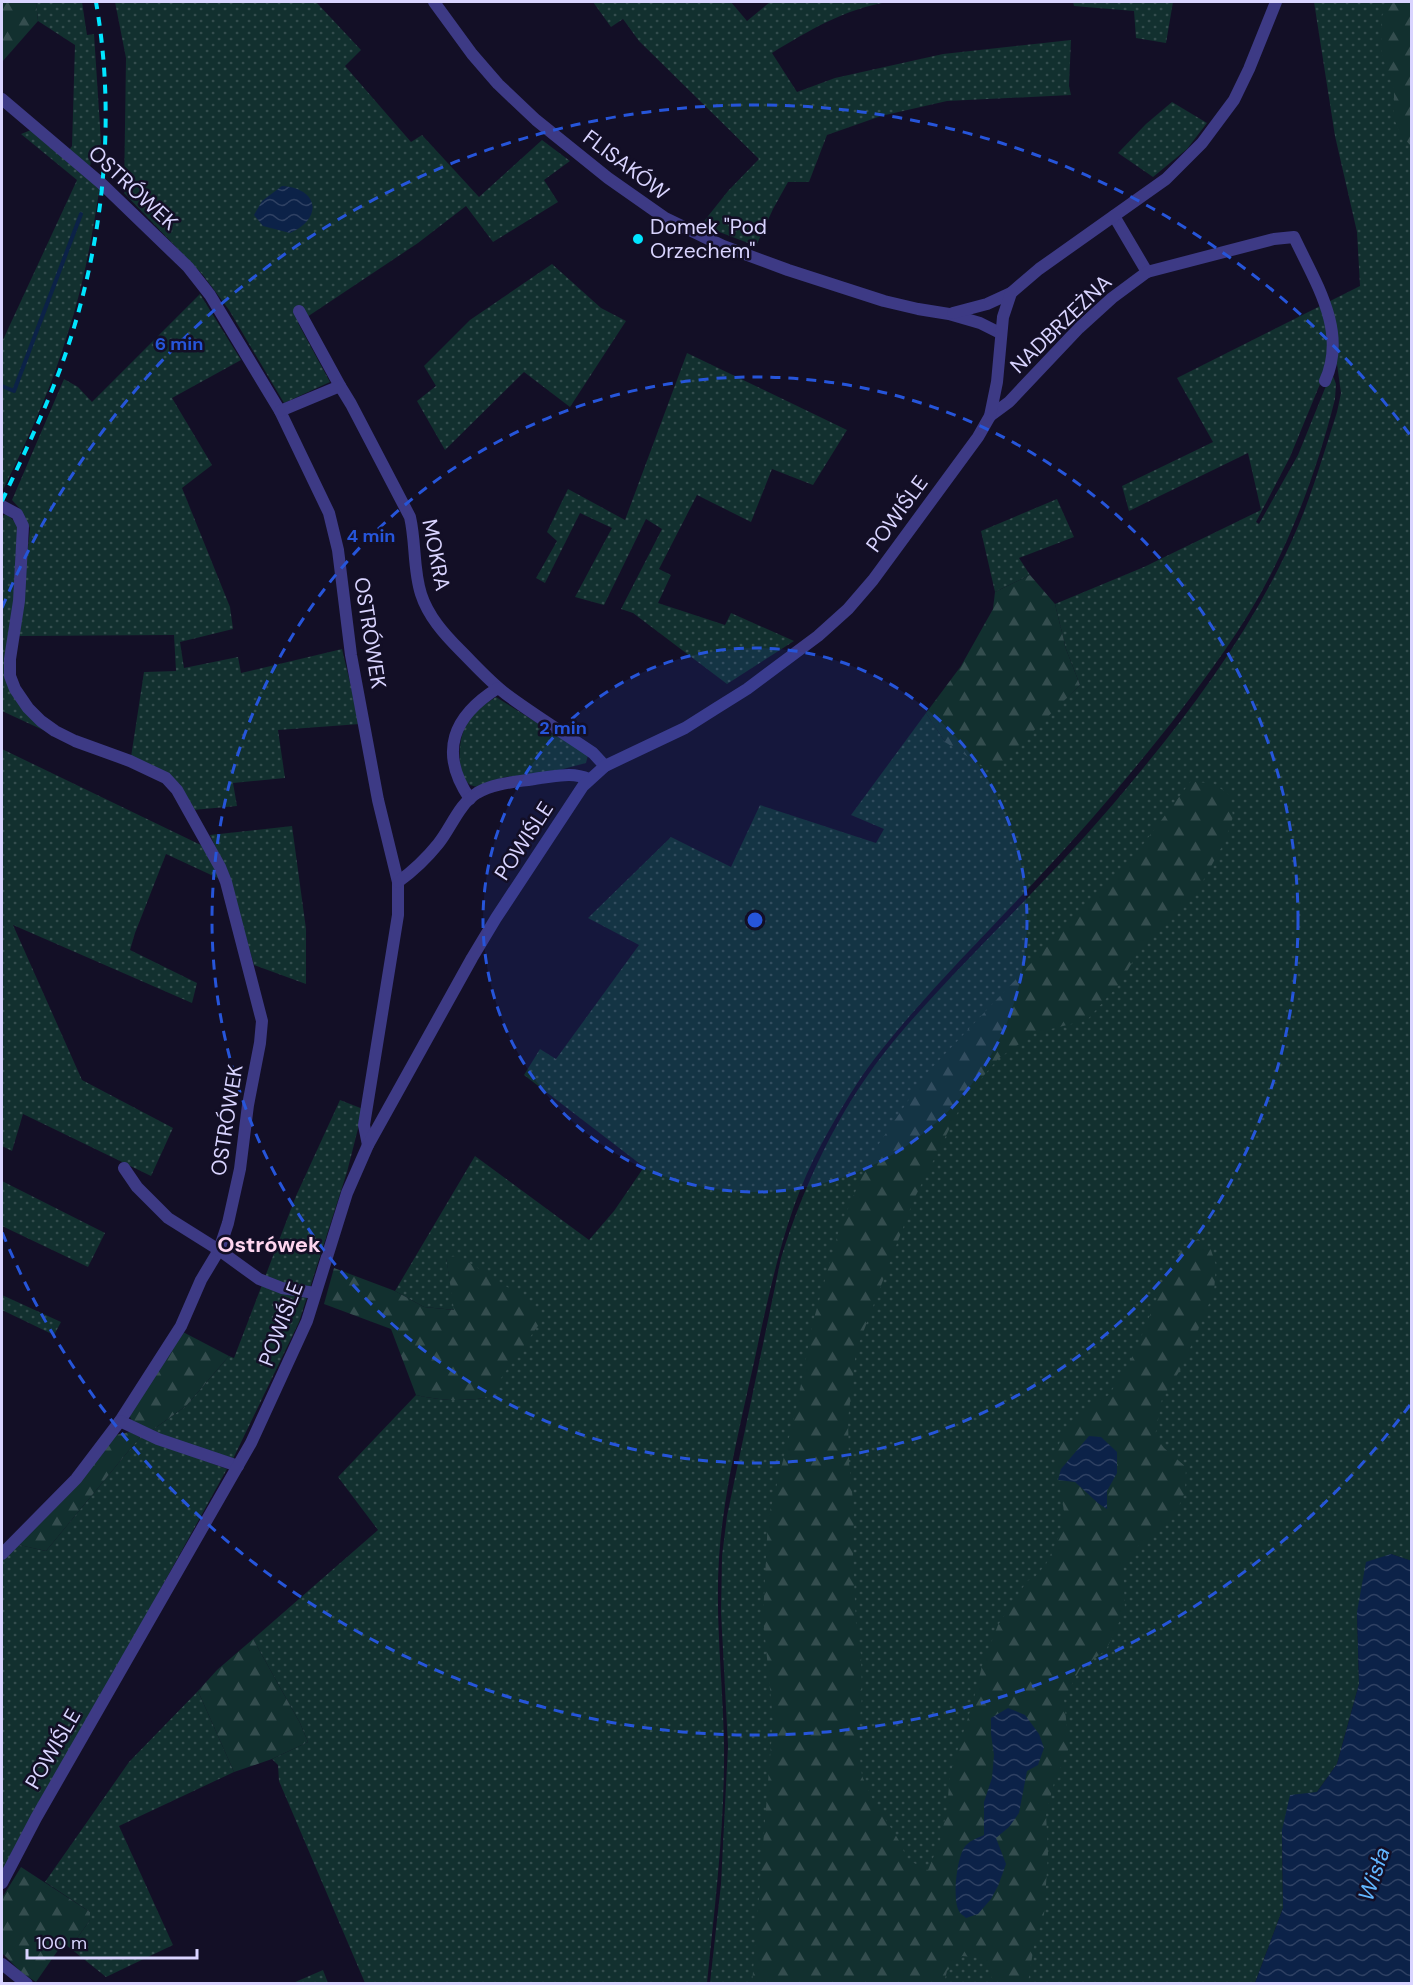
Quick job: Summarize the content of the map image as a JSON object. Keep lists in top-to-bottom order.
{
  "streets": {
    "street": [
      "FLISAKÓW",
      "OSTRÓWEK",
      "NADBRZEŻNA",
      "POWIŚLE",
      "MOKRA"
    ]
  },
  "crossings": [
    ["FLISAKÓW", "POWIŚLE"],
    ["OSTRÓWEK", "POWIŚLE"],
    ["NADBRZEŻNA", "POWIŚLE"],
    ["POWIŚLE", "MOKRA"]
  ],
  "districts": ["Ostrówek"],
  "water": ["Wisła"],
  "places": ["Domek \"Pod Orzechem\""],
  "scale_bar": "100 m",
  "rings": ["6 min", "4 min", "2 min"]
}
